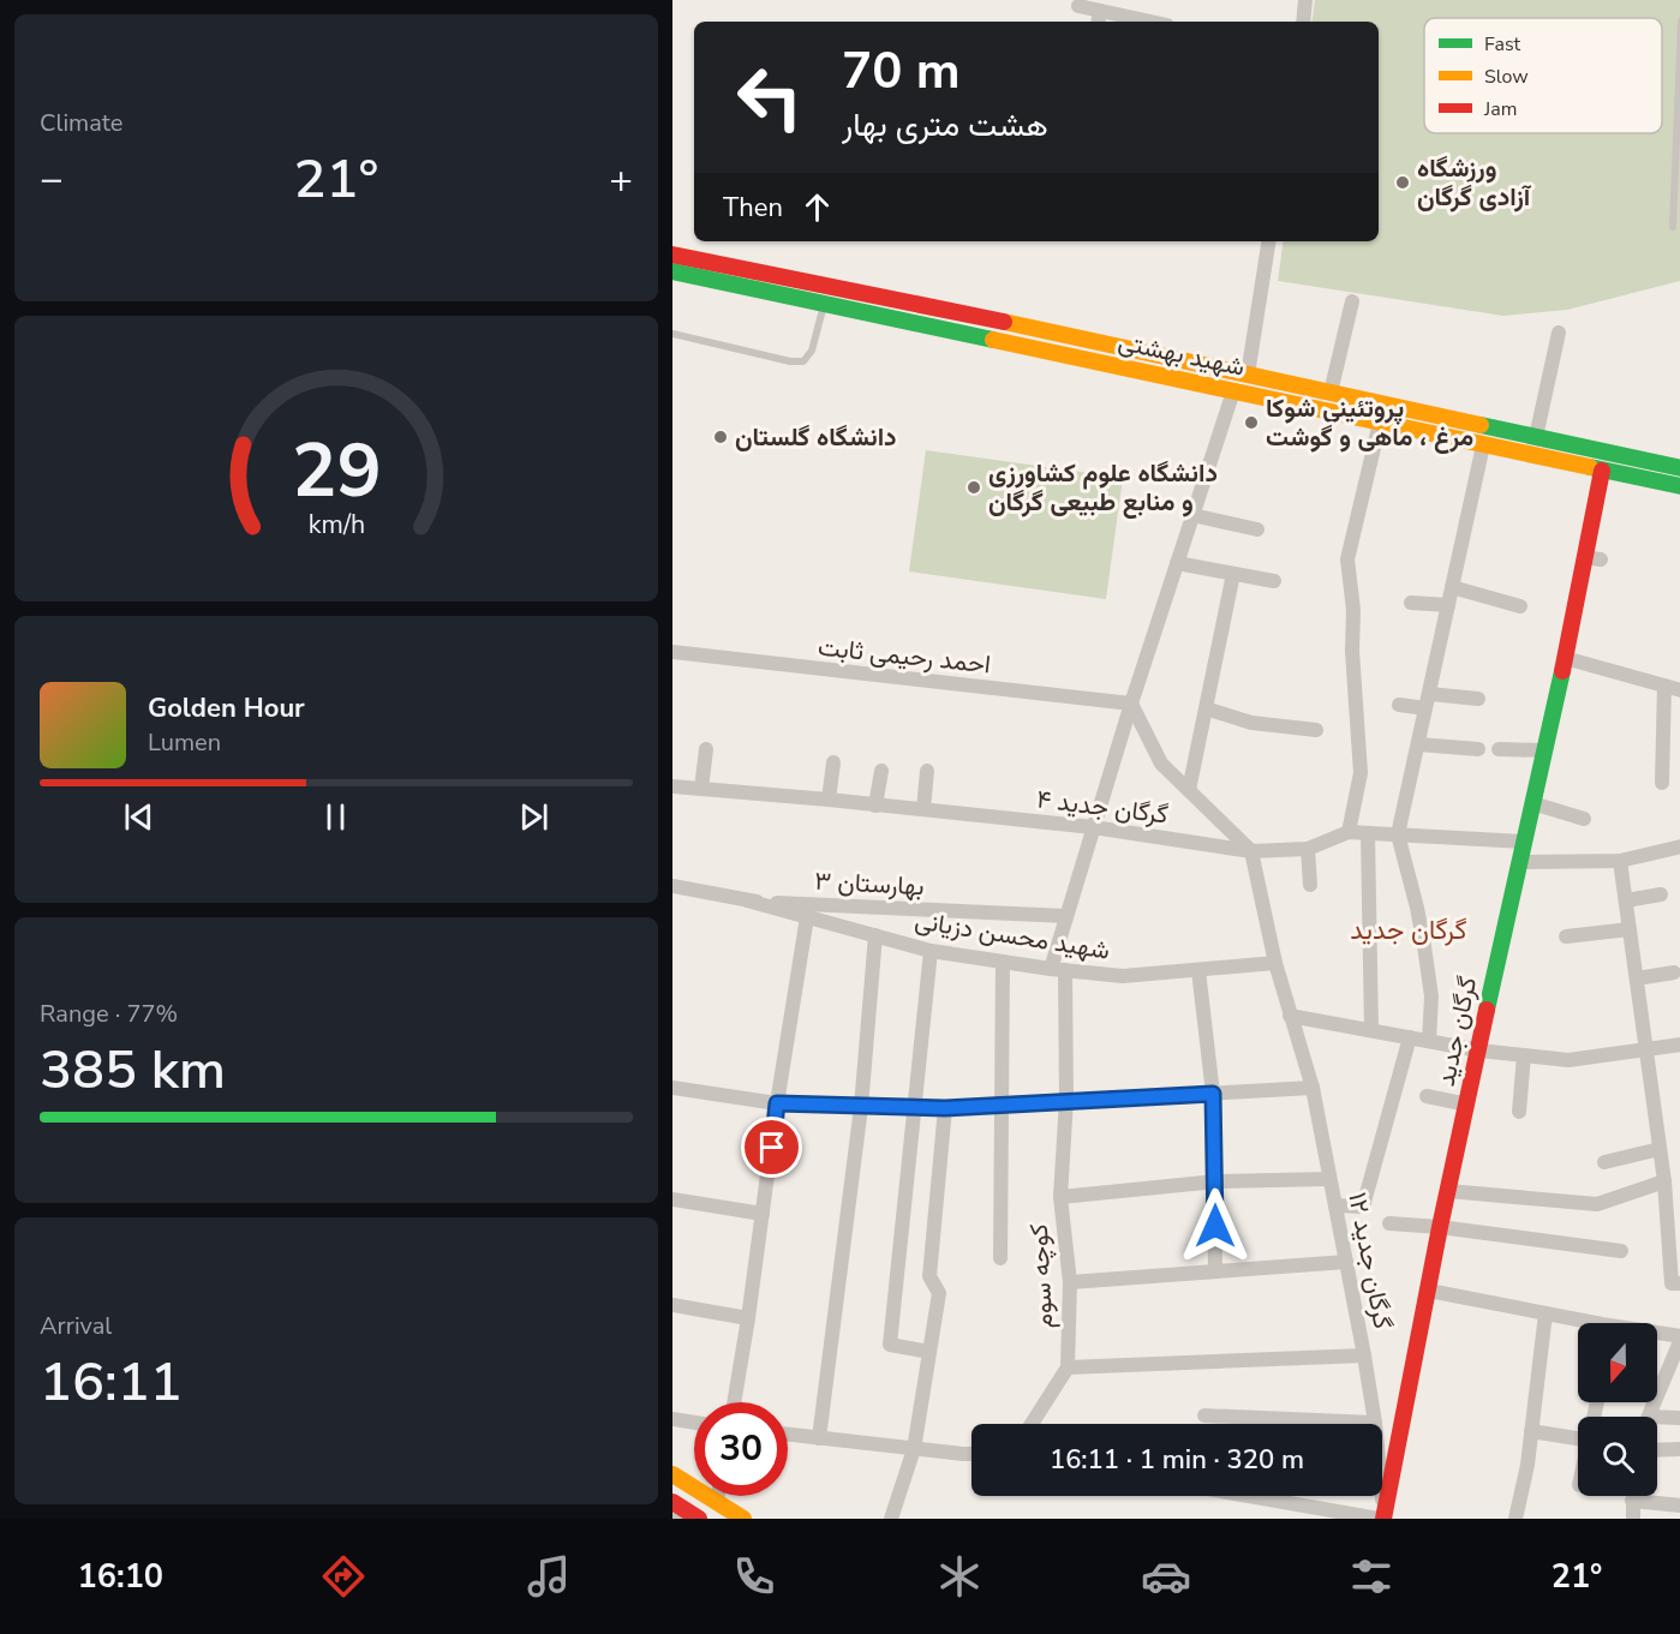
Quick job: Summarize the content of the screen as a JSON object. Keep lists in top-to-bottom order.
{
  "streets": {
    "main road": ["شهید بهشتی", "گرگان جدید"],
    "street": [
      "احمد رحیمی ثابت",
      "گرگان جدید ۴",
      "بهارستان ۳",
      "شهید محسن دزیانی",
      "گرگان جدید ۱۲",
      "کوچه سوم"
    ]
  },
  "crossings": [
    ["شهید بهشتی", "گرگان جدید"],
    ["شهید بهشتی", "کوچه سوم"],
    ["احمد رحیمی ثابت", "کوچه سوم"],
    ["گرگان جدید ۴", "گرگان جدید"],
    ["گرگان جدید ۴", "گرگان جدید ۱۲"],
    ["گرگان جدید ۴", "کوچه سوم"],
    ["بهارستان ۳", "شهید محسن دزیانی"],
    ["بهارستان ۳", "کوچه سوم"],
    ["شهید محسن دزیانی", "گرگان جدید ۱۲"],
    ["شهید محسن دزیانی", "کوچه سوم"],
    ["گرگان جدید", "گرگان جدید ۱۲"]
  ],
  "districts": ["گرگان جدید"],
  "places": [
    "ورزشگاه آزادی گرگان",
    "پروتئینی شوکا مرغ‌ ، ماهی و گوشت",
    "دانشگاه گلستان",
    "دانشگاه علوم کشاورزی و منابع طبیعی گرگان"
  ],
  "legend": ["Fast", "Slow", "Jam"],
  "north": "bottom",
  "page": {
    "tile": [
      "Climate",
      ["Range · 77%", "385 km"],
      ["Arrival", "16:11"]
    ],
    "turn": ["70 m", "هشت متری بهار"],
    "heat": ["−", "21°", "+"],
    "then": "Then",
    "song": ["Golden Hour", "Lumen"],
    "limit": "30",
    "trip": "16:11 · 1 min · 320 m",
    "tabs": ["16:10", "21°"],
    "gauge": ["29", "km/h"]
  }
}
